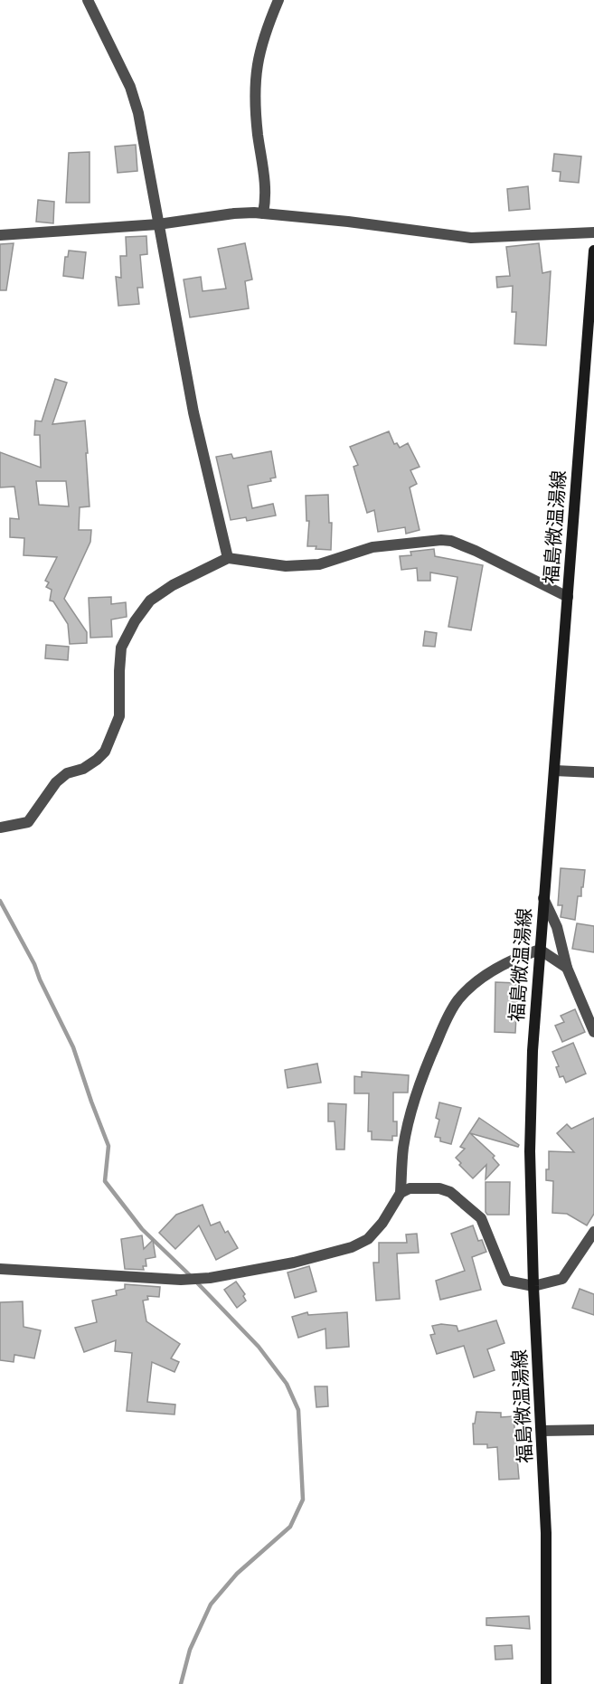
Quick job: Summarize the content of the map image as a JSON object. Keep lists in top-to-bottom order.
{
  "streets": {
    "main road": ["福島微温湯線"]
  }
}
